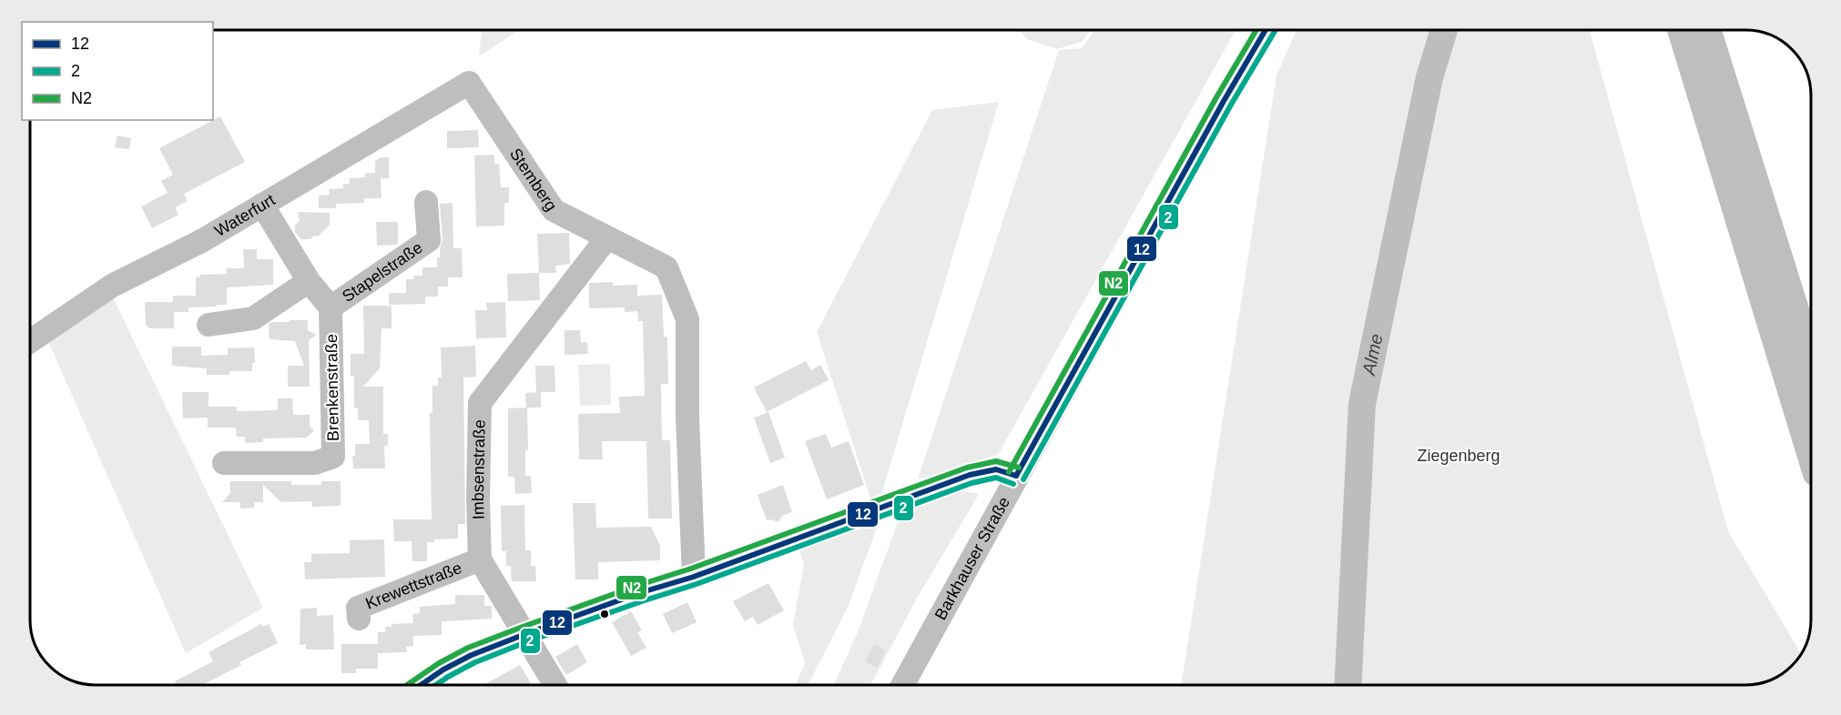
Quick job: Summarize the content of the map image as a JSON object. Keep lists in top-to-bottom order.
{
  "streets": {
    "street": [
      "Stemberg",
      "Waterfurt",
      "Stapelstraße",
      "Brenkenstraße",
      "Imbsenstraße",
      "Barkhauser Straße",
      "Krewettstraße"
    ]
  },
  "crossings": [
    ["Stemberg", "Waterfurt"],
    ["Stemberg", "Imbsenstraße"],
    ["Stapelstraße", "Brenkenstraße"],
    ["Imbsenstraße", "Krewettstraße"]
  ],
  "water": ["Alme"],
  "parks": ["Ziegenberg"],
  "lines": ["transit line 12", "transit line 2", "transit line N2"],
  "legend": ["12", "2", "N2"]
}
